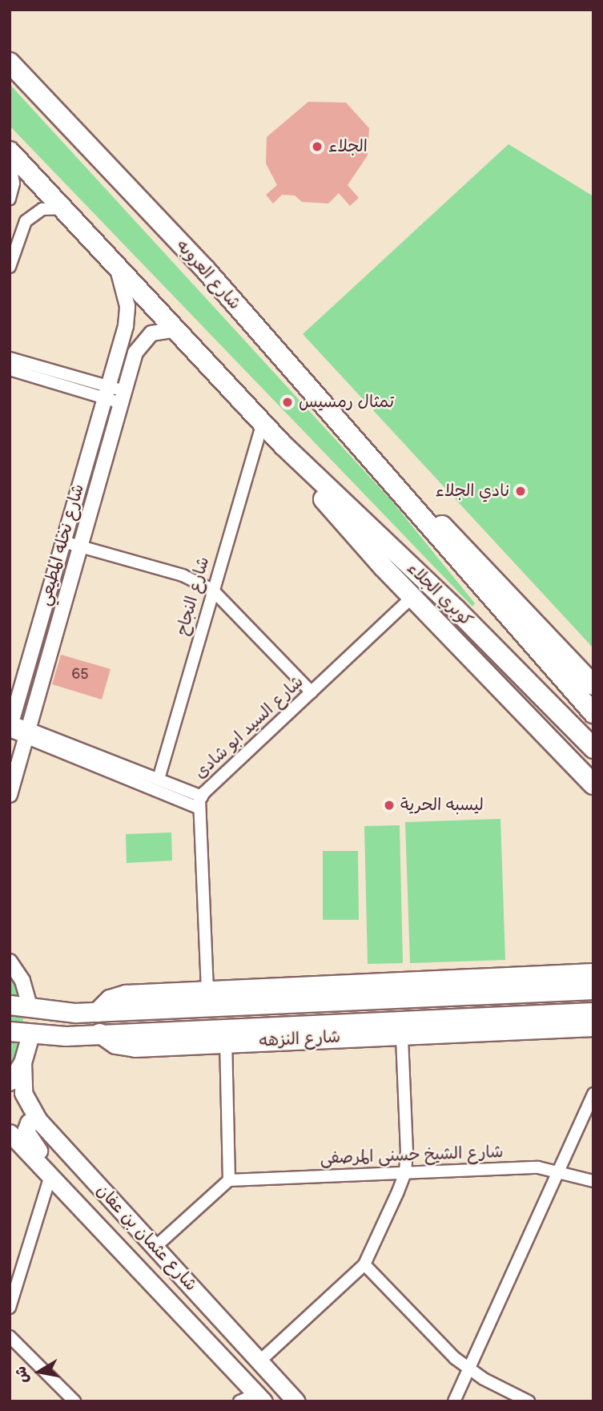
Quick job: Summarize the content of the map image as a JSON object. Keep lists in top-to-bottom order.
{
  "streets": {
    "highway": ["شارع العروبه", "كوبري الجلاء"],
    "main road": ["شارع النزهه", "شارع عثمان بن عفان"],
    "street": [
      "شارع نخله المطيعي",
      "شارع النجاح",
      "شارع السيد ابو شادى",
      "شارع الشيخ حسنى المرصفى"
    ]
  },
  "crossings": [
    ["شارع العروبه", "كوبري الجلاء"]
  ],
  "places": [
    "الجلاء",
    "تمثال رمسيس",
    "نادي الجلاء",
    "ليسبه الحرية"
  ],
  "house_numbers": ["65"],
  "north": "left"
}
